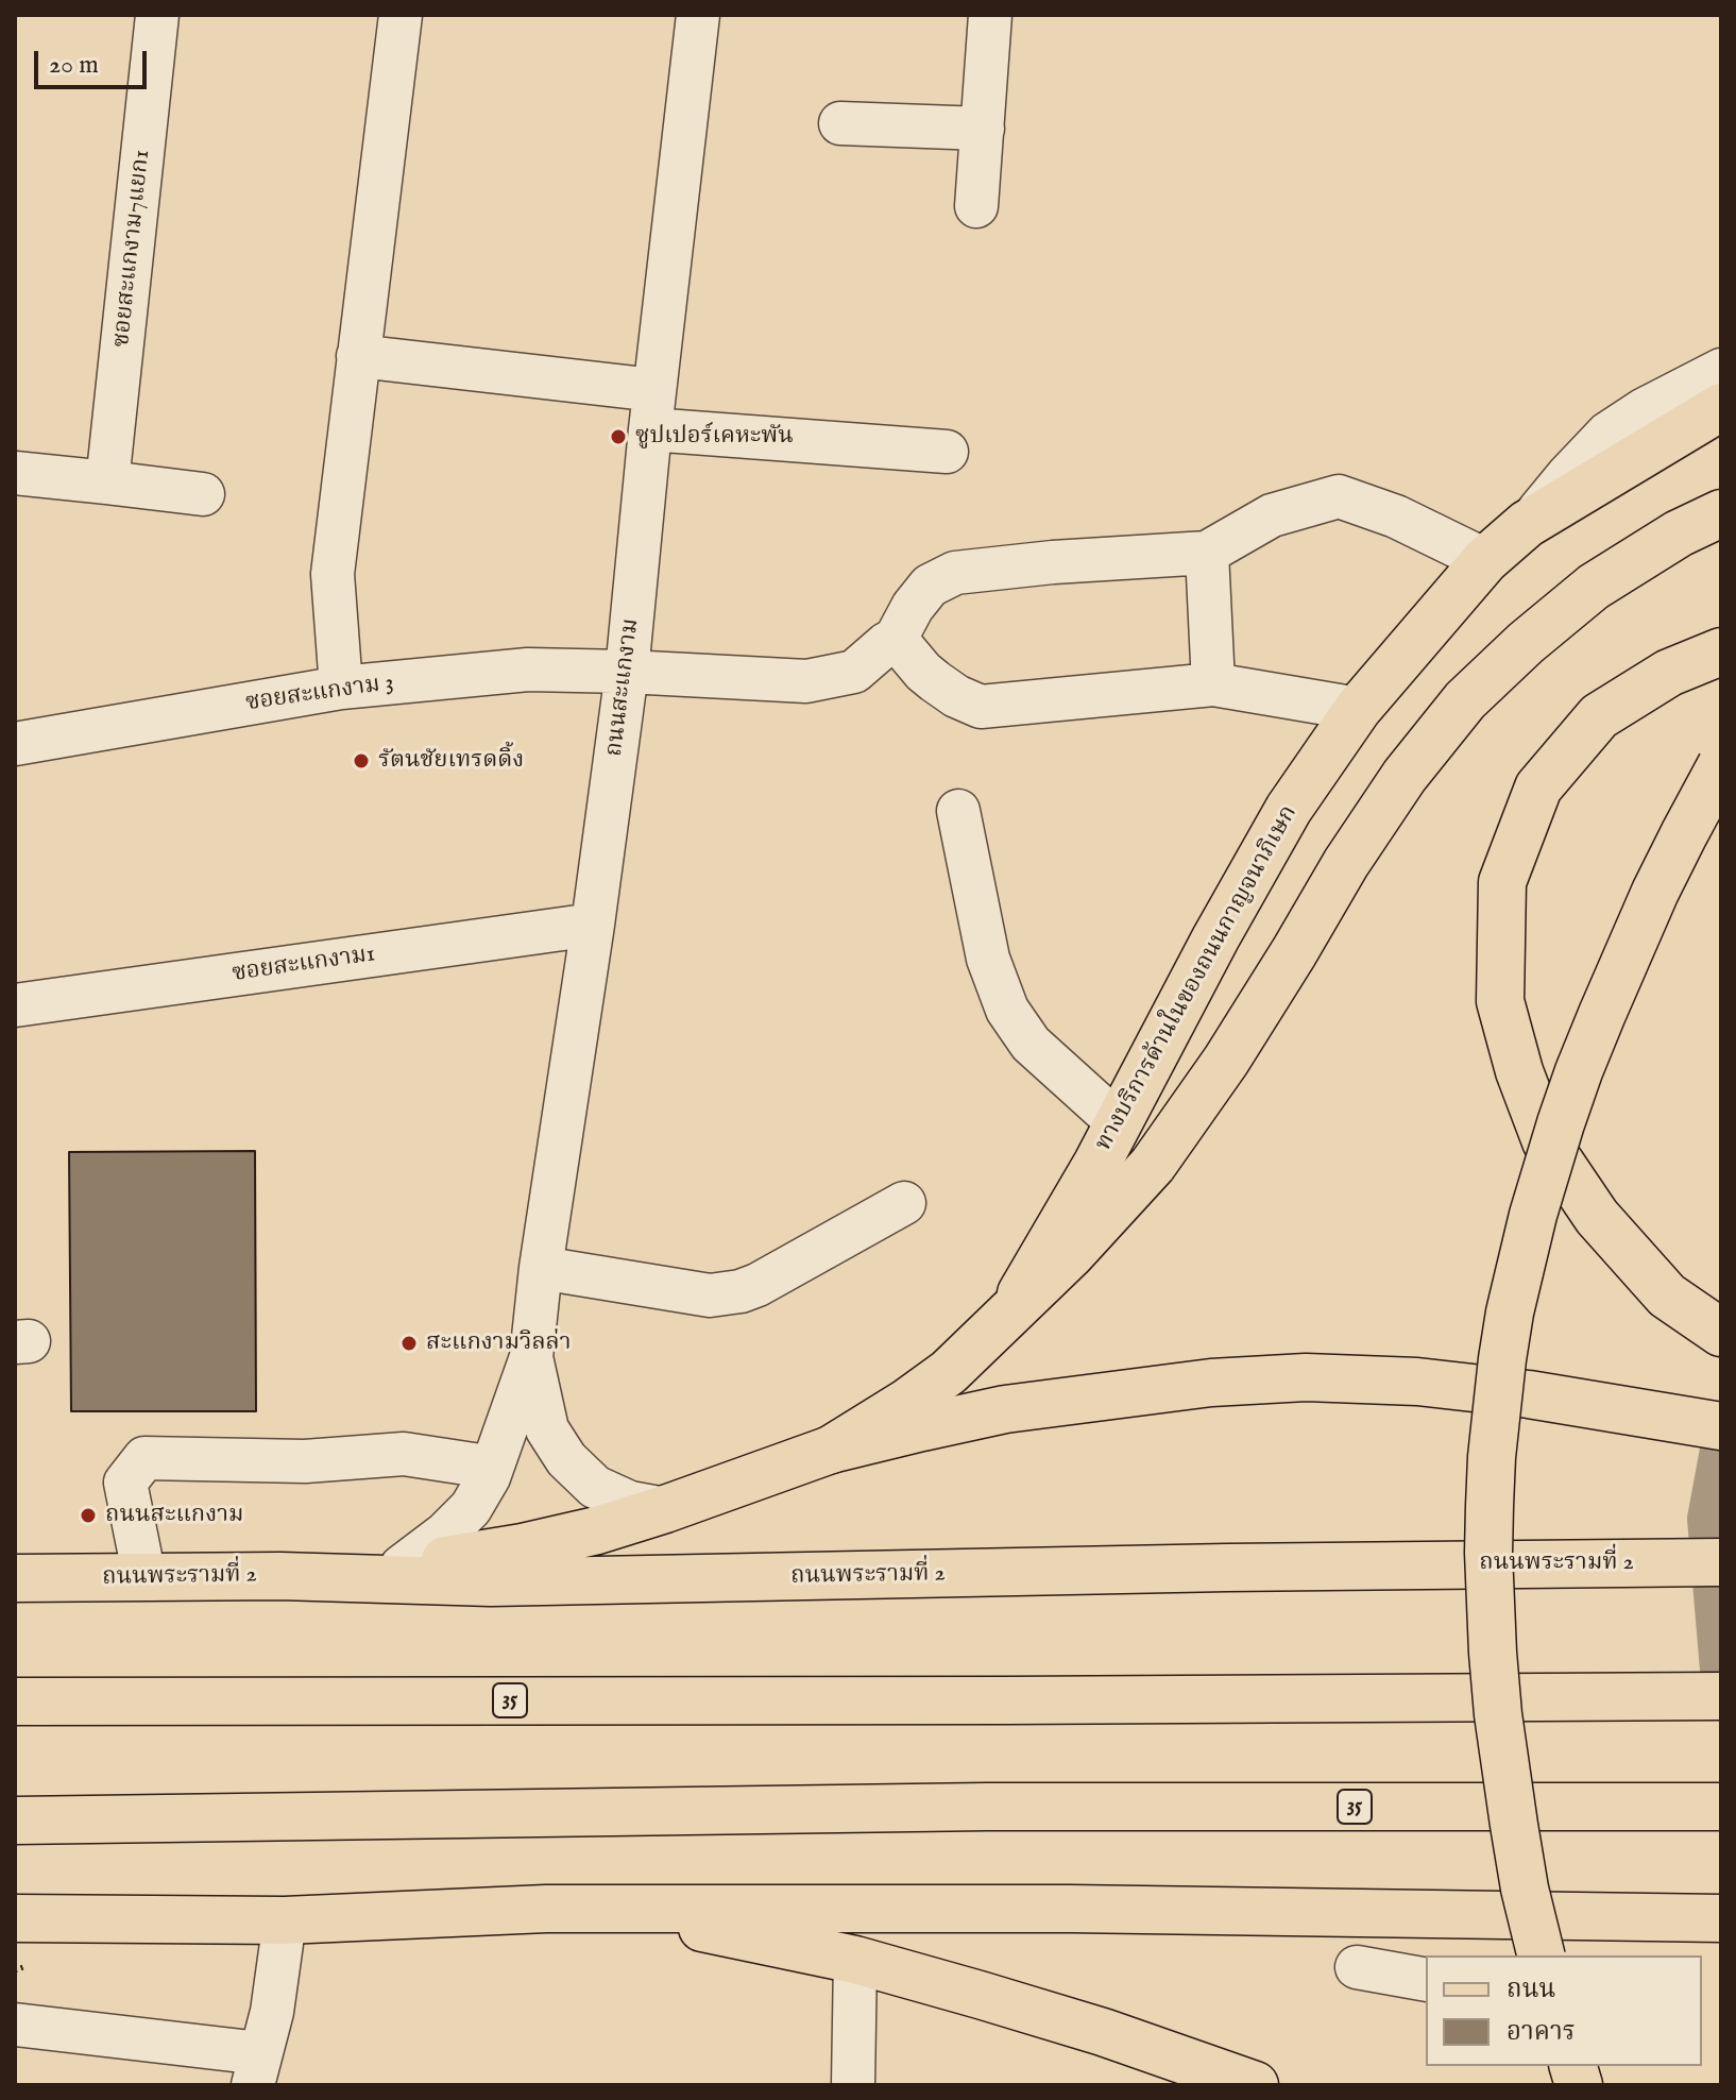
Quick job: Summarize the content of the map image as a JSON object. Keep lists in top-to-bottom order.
{
  "streets": {
    "main road": ["ทางบริการด้านในของถนนกาญจนาภิเษก", "ถนนพระรามที่ 2", "35"],
    "street": [
      "ซอยสะแกงาม7แยก1",
      "ถนนสะแกงาม",
      "ซอยสะแกงาม 3",
      "ซอยสะแกงาม1"
    ]
  },
  "crossings": [
    ["ถนนสะแกงาม", "ซอยสะแกงาม 3"],
    ["ถนนสะแกงาม", "ซอยสะแกงาม1"]
  ],
  "places": [
    "ซูปเปอร์เคหะพัน",
    "รัตนชัยเทรดดิ้ง",
    "สะแกงามวิลล่า",
    "ถนนสะแกงาม"
  ],
  "legend": ["ถนน", "อาคาร"],
  "scale_bar": "20 m"
}
